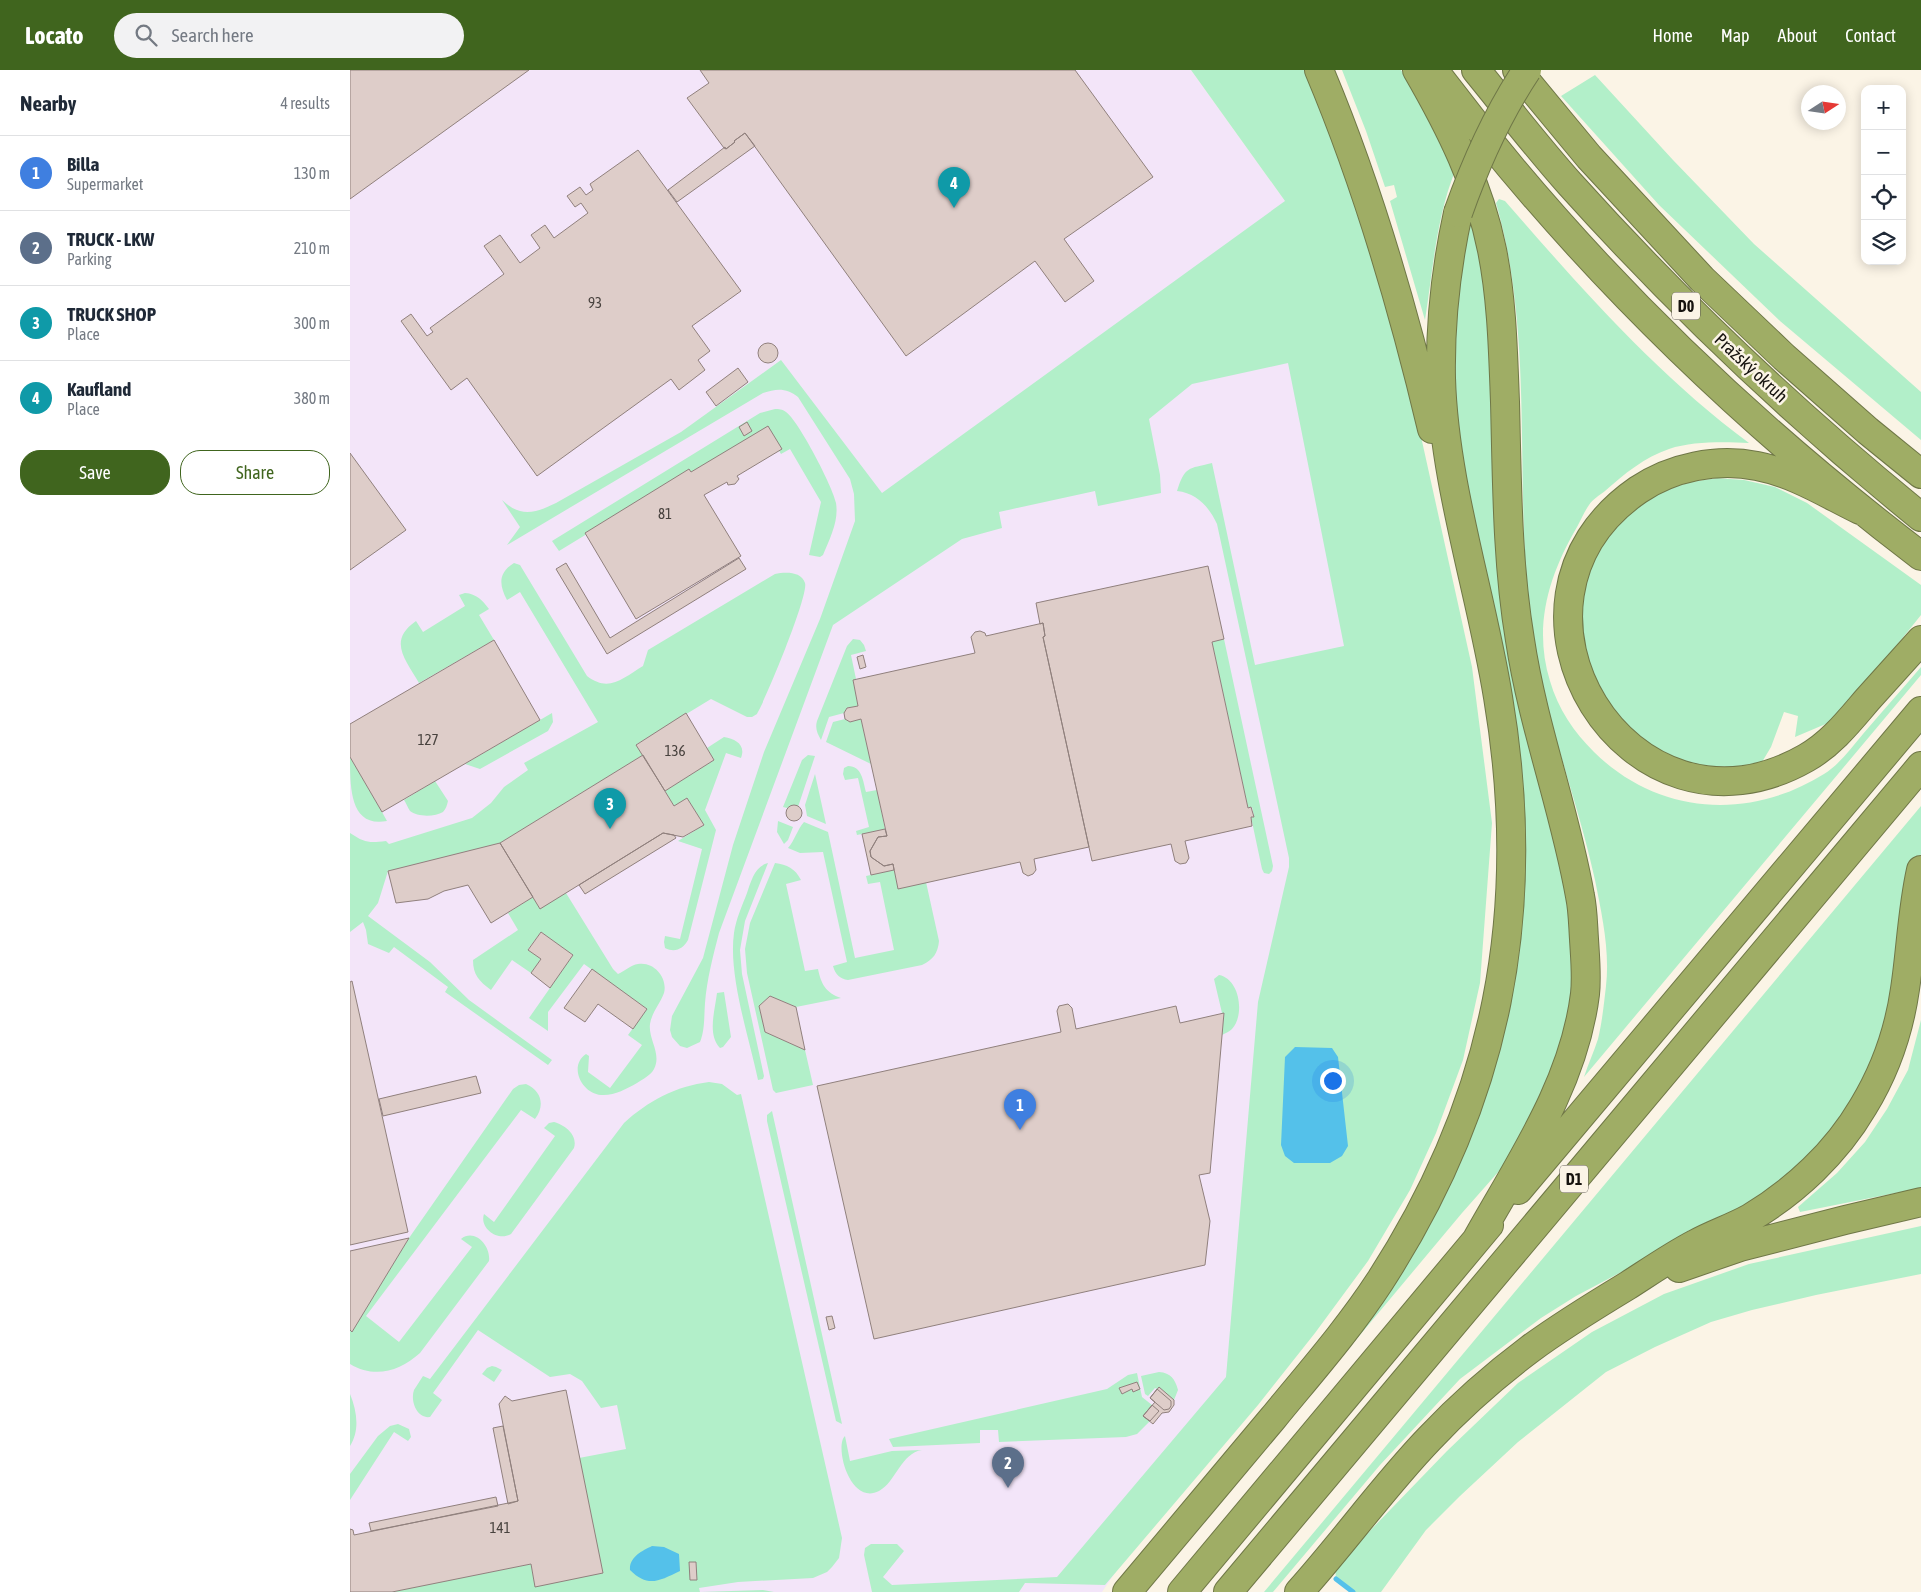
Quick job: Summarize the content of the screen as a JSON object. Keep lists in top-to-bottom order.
{
  "streets": {
    "highway": ["D0", "Pražský okruh", "D1"]
  },
  "house_numbers": [
    "93",
    "81",
    "127",
    "136",
    "141"
  ],
  "north": "right",
  "page": {
    "header": "Locato",
    "search": "Search here",
    "nav": [
      "Home",
      "Map",
      "About",
      "Contact"
    ],
    "heading": ["Nearby", "4 results"],
    "map_buttons": ["+", "−"],
    "list": [
      {
        "mark": "1",
        "name": "Billa",
        "note": "Supermarket",
        "value": "130 m"
      },
      {
        "mark": "2",
        "name": "TRUCK - LKW",
        "note": "Parking",
        "value": "210 m"
      },
      {
        "mark": "3",
        "name": "TRUCK SHOP",
        "note": "Place",
        "value": "300 m"
      },
      {
        "mark": "4",
        "name": "Kaufland",
        "note": "Place",
        "value": "380 m"
      }
    ],
    "pins": [
      "4",
      "3",
      "1",
      "2"
    ],
    "buttons": ["Save", "Share"]
  }
}
